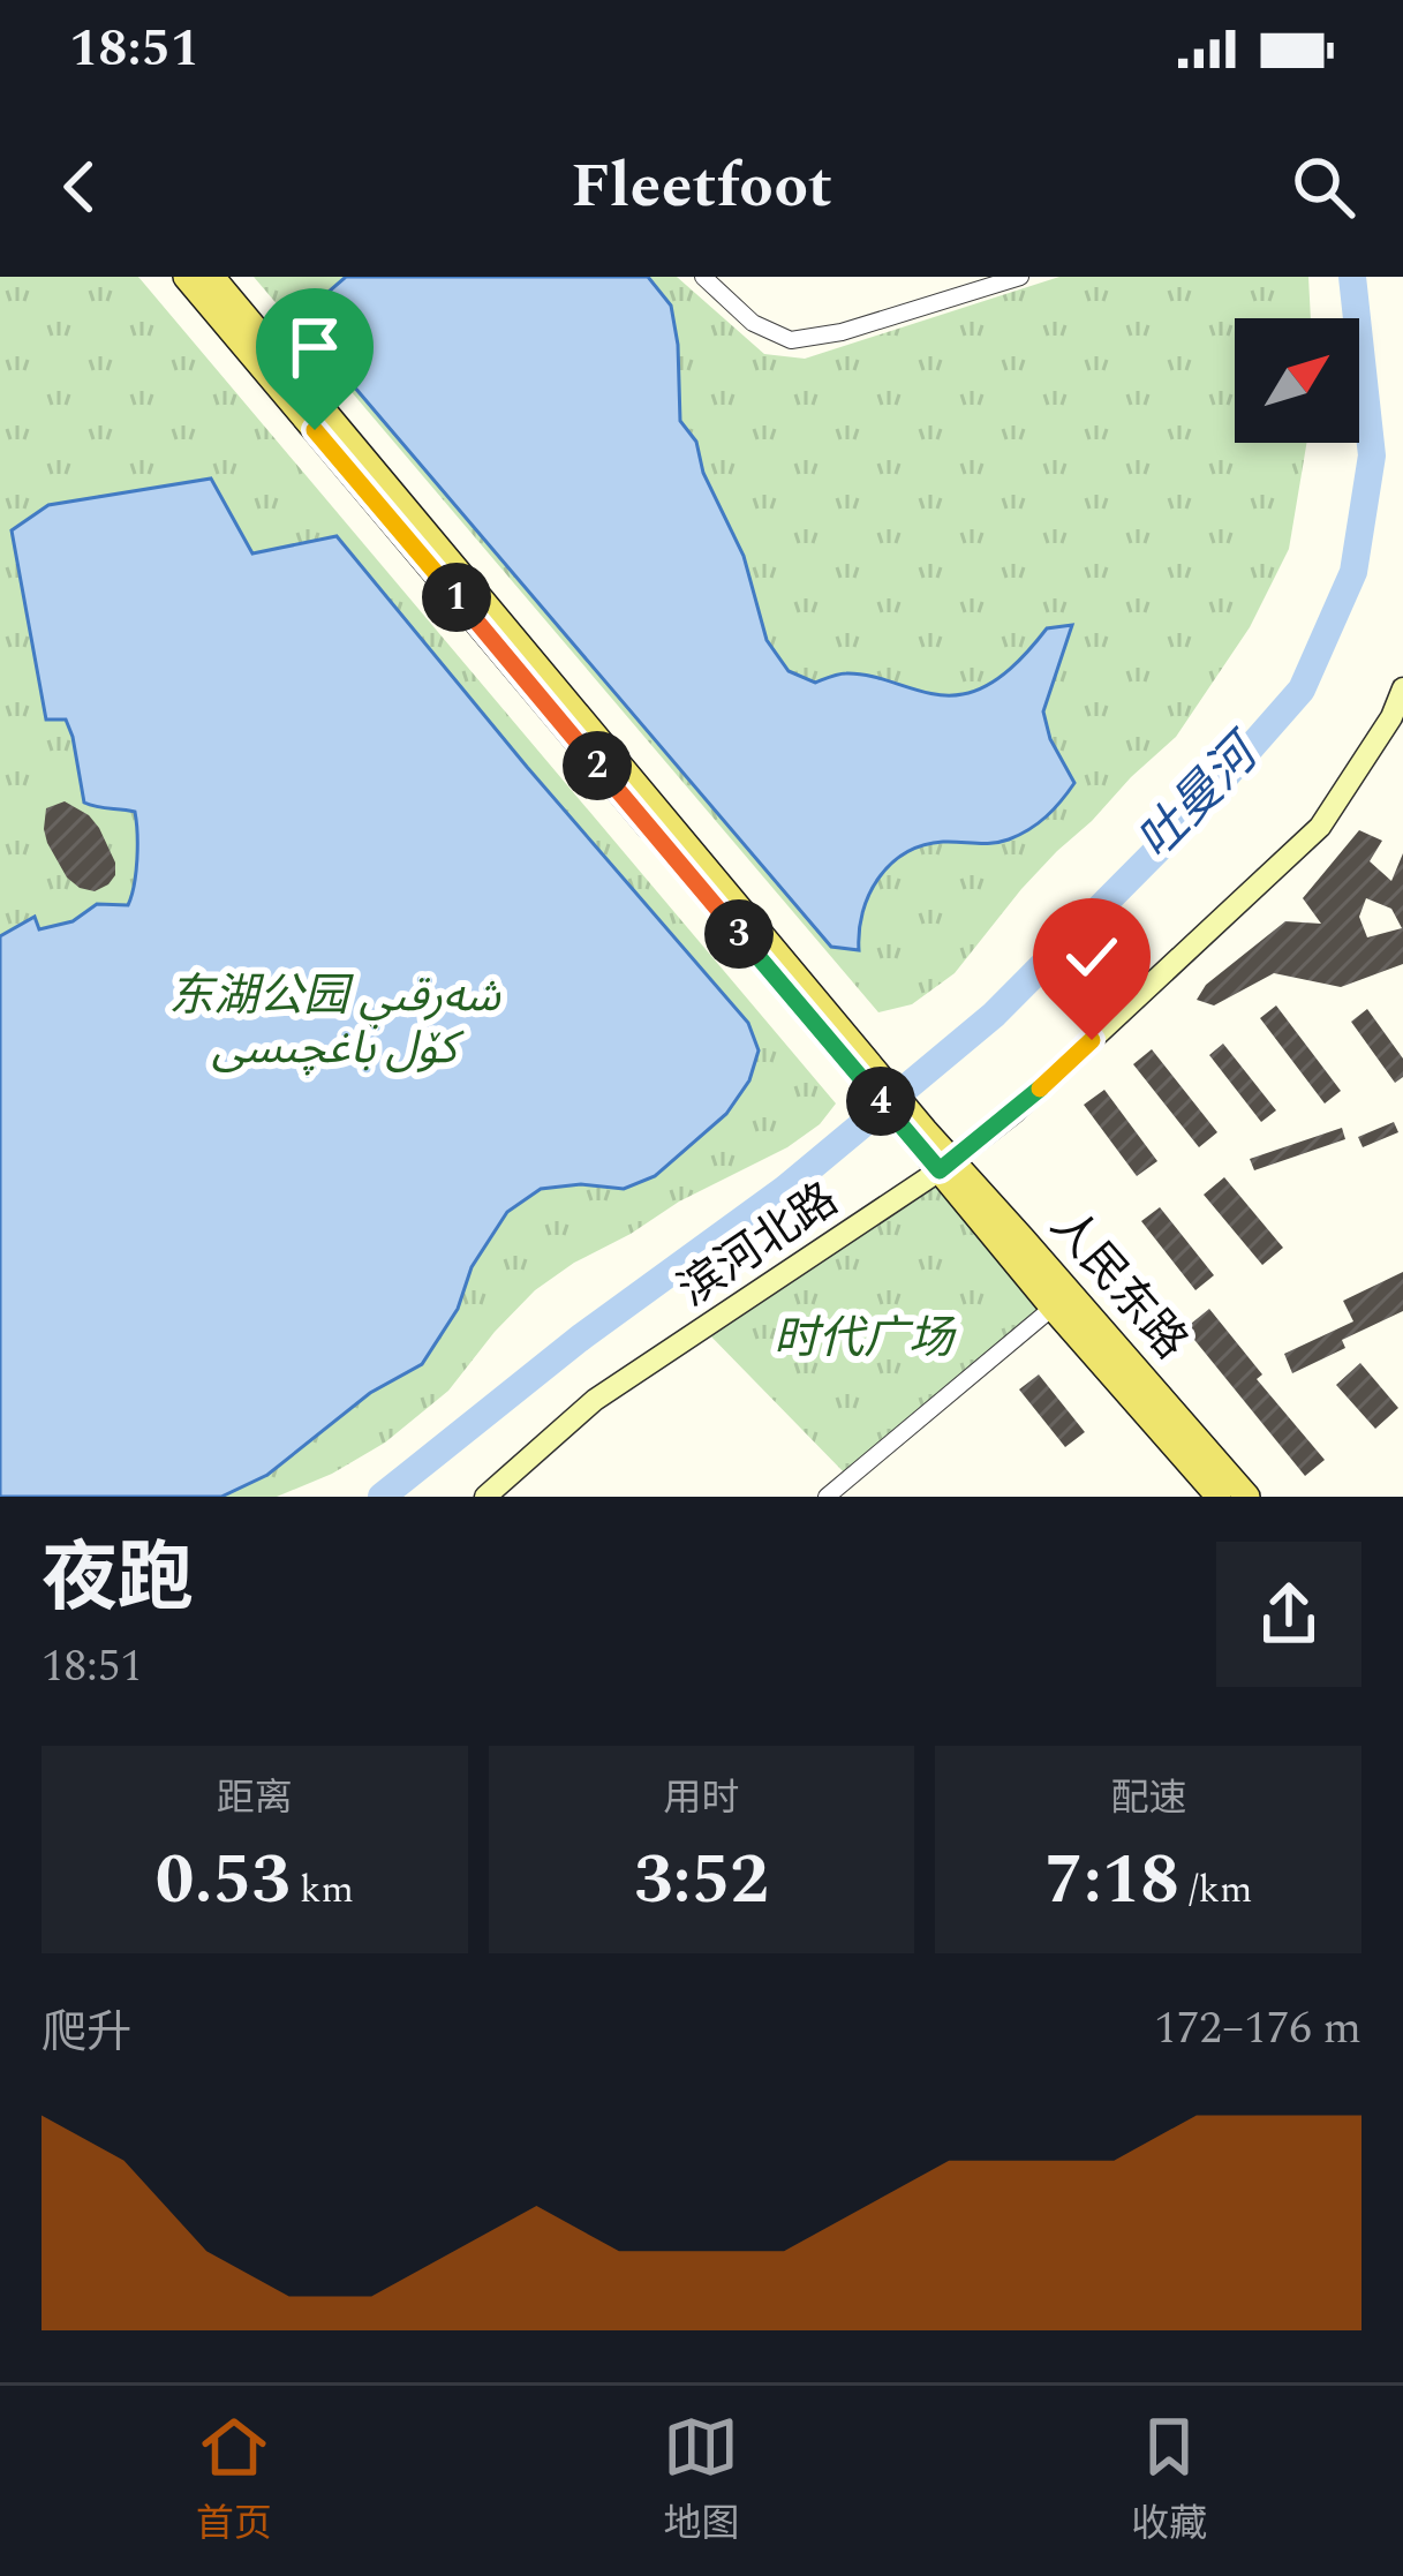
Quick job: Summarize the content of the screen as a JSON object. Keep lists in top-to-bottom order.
{
  "streets": {
    "main road": ["滨河北路", "人民东路"]
  },
  "crossings": [
    ["滨河北路", "人民东路"]
  ],
  "water": ["吐曼河"],
  "parks": ["东湖公园 شەرقىي كۆل باغچىسى", "时代广场"],
  "north": "top right",
  "page": {
    "status": "18:51",
    "header": "Fleetfoot",
    "pins": [
      "1",
      "2",
      "3",
      "4"
    ],
    "heading": ["夜跑", "18:51"],
    "stats": [
      ["距离", "0.53 km"],
      ["用时", "3:52"],
      ["配速", "7:18 /km"]
    ],
    "chart": ["爬升", "172–176 m"],
    "tabs": ["首页", "地图", "收藏"]
  }
}
